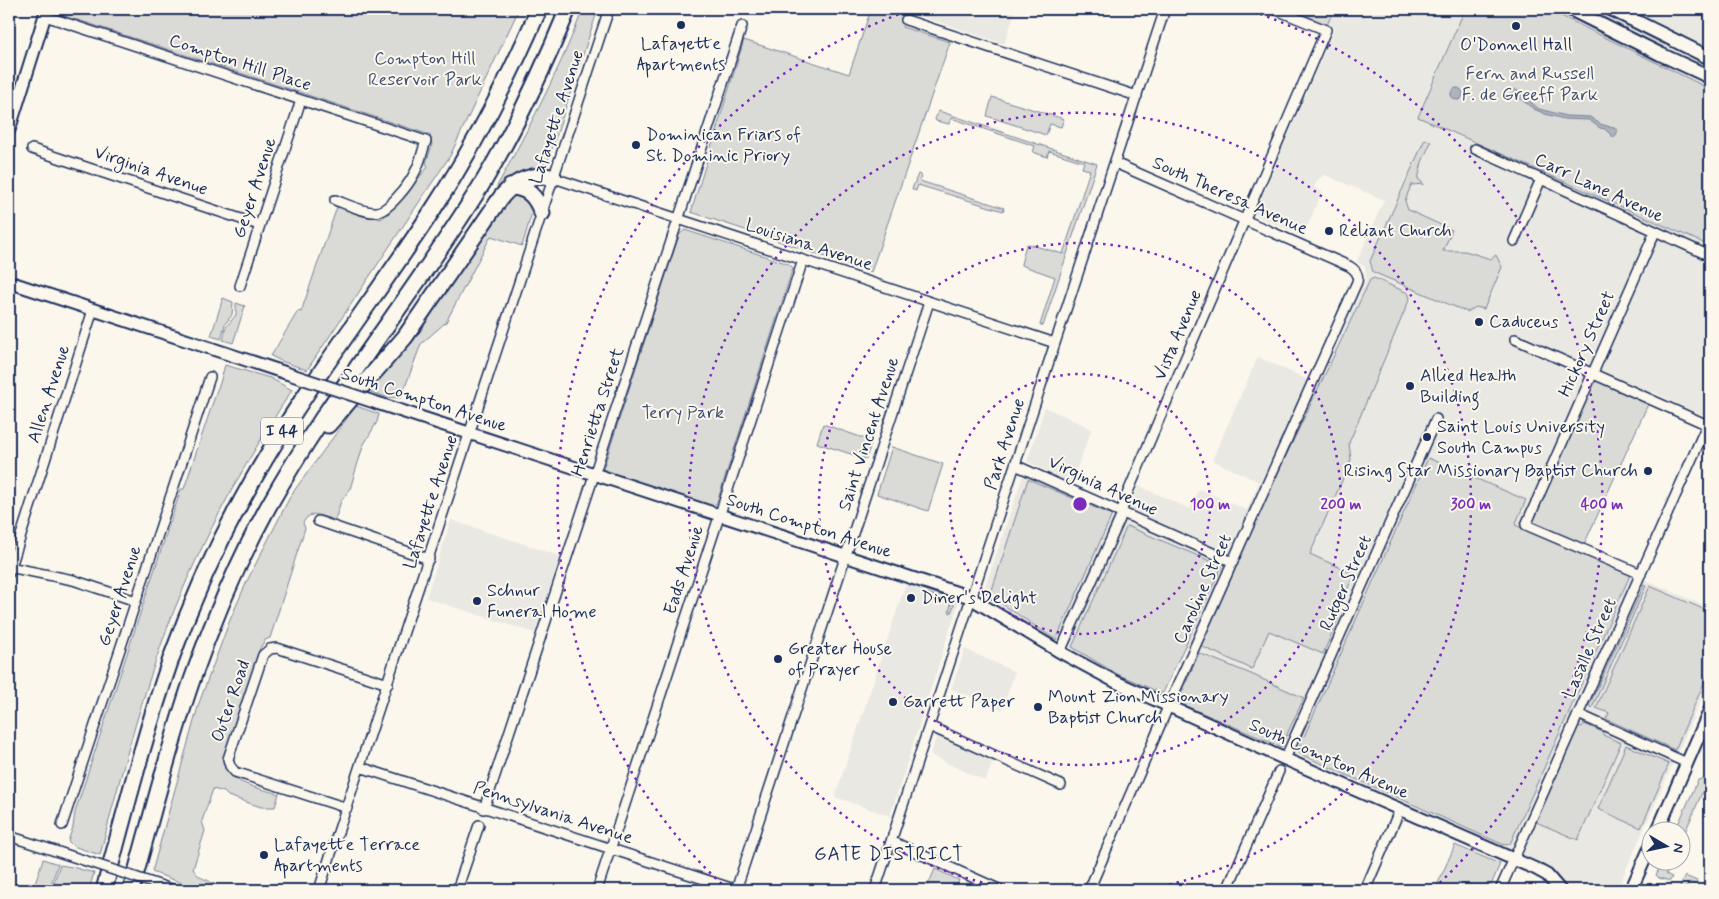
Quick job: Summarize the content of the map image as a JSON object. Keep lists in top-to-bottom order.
{
  "streets": {
    "highway": ["I 44"],
    "main road": ["South Compton Avenue"],
    "street": [
      "Compton Hill Place",
      "Lafayette Avenue",
      "Virginia Avenue",
      "Geyer Avenue",
      "Carr Lane Avenue",
      "South Theresa Avenue",
      "Louisiana Avenue",
      "Vista Avenue",
      "Hickory Street",
      "Allen Avenue",
      "Henrietta Street",
      "Saint Vincent Avenue",
      "Park Avenue",
      "Eads Avenue",
      "Rutger Street",
      "Caroline Street",
      "Lasalle Street",
      "Outer Road",
      "Pennsylvania Avenue"
    ]
  },
  "crossings": [
    ["Compton Hill Place", "Geyer Avenue"],
    ["Lafayette Avenue", "Louisiana Avenue"],
    ["Lafayette Avenue", "South Compton Avenue"],
    ["Lafayette Avenue", "Outer Road"],
    ["Lafayette Avenue", "Pennsylvania Avenue"],
    ["Virginia Avenue", "Geyer Avenue"],
    ["Virginia Avenue", "Vista Avenue"],
    ["Virginia Avenue", "Park Avenue"],
    ["Virginia Avenue", "Caroline Street"],
    ["Carr Lane Avenue", "Hickory Street"],
    ["South Theresa Avenue", "Vista Avenue"],
    ["South Theresa Avenue", "Park Avenue"],
    ["South Theresa Avenue", "Caroline Street"],
    ["Louisiana Avenue", "Henrietta Street"],
    ["Louisiana Avenue", "Saint Vincent Avenue"],
    ["Louisiana Avenue", "Park Avenue"],
    ["Louisiana Avenue", "Eads Avenue"],
    ["Vista Avenue", "South Compton Avenue"],
    ["Hickory Street", "Lasalle Street"],
    ["Allen Avenue", "South Compton Avenue"],
    ["South Compton Avenue", "Henrietta Street"],
    ["South Compton Avenue", "Saint Vincent Avenue"],
    ["South Compton Avenue", "Park Avenue"],
    ["South Compton Avenue", "Eads Avenue"],
    ["South Compton Avenue", "Rutger Street"],
    ["South Compton Avenue", "Caroline Street"],
    ["South Compton Avenue", "Lasalle Street"],
    ["Henrietta Street", "Pennsylvania Avenue"],
    ["Saint Vincent Avenue", "Pennsylvania Avenue"],
    ["Eads Avenue", "Pennsylvania Avenue"]
  ],
  "districts": ["GATE DISTRICT"],
  "parks": ["Compton Hill Reservoir Park", "Fern and Russell F. de Greeff Park", "Terry Park"],
  "places": [
    "Lafayette Apartments",
    "O'Donnell Hall",
    "Dominican Friars of St. Dominic Priory",
    "Reliant Church",
    "Caduceus",
    "Allied Health Building",
    "Saint Louis University South Campus",
    "Rising Star Missionary Baptist Church",
    "Diner's Delight",
    "Schnur Funeral Home",
    "Greater House of Prayer",
    "Garrett Paper",
    "Mount Zion Missionary Baptist Church",
    "Lafayette Terrace Apartments"
  ],
  "north": "right",
  "rings": [
    "100 m",
    "200 m",
    "300 m",
    "400 m"
  ]
}
